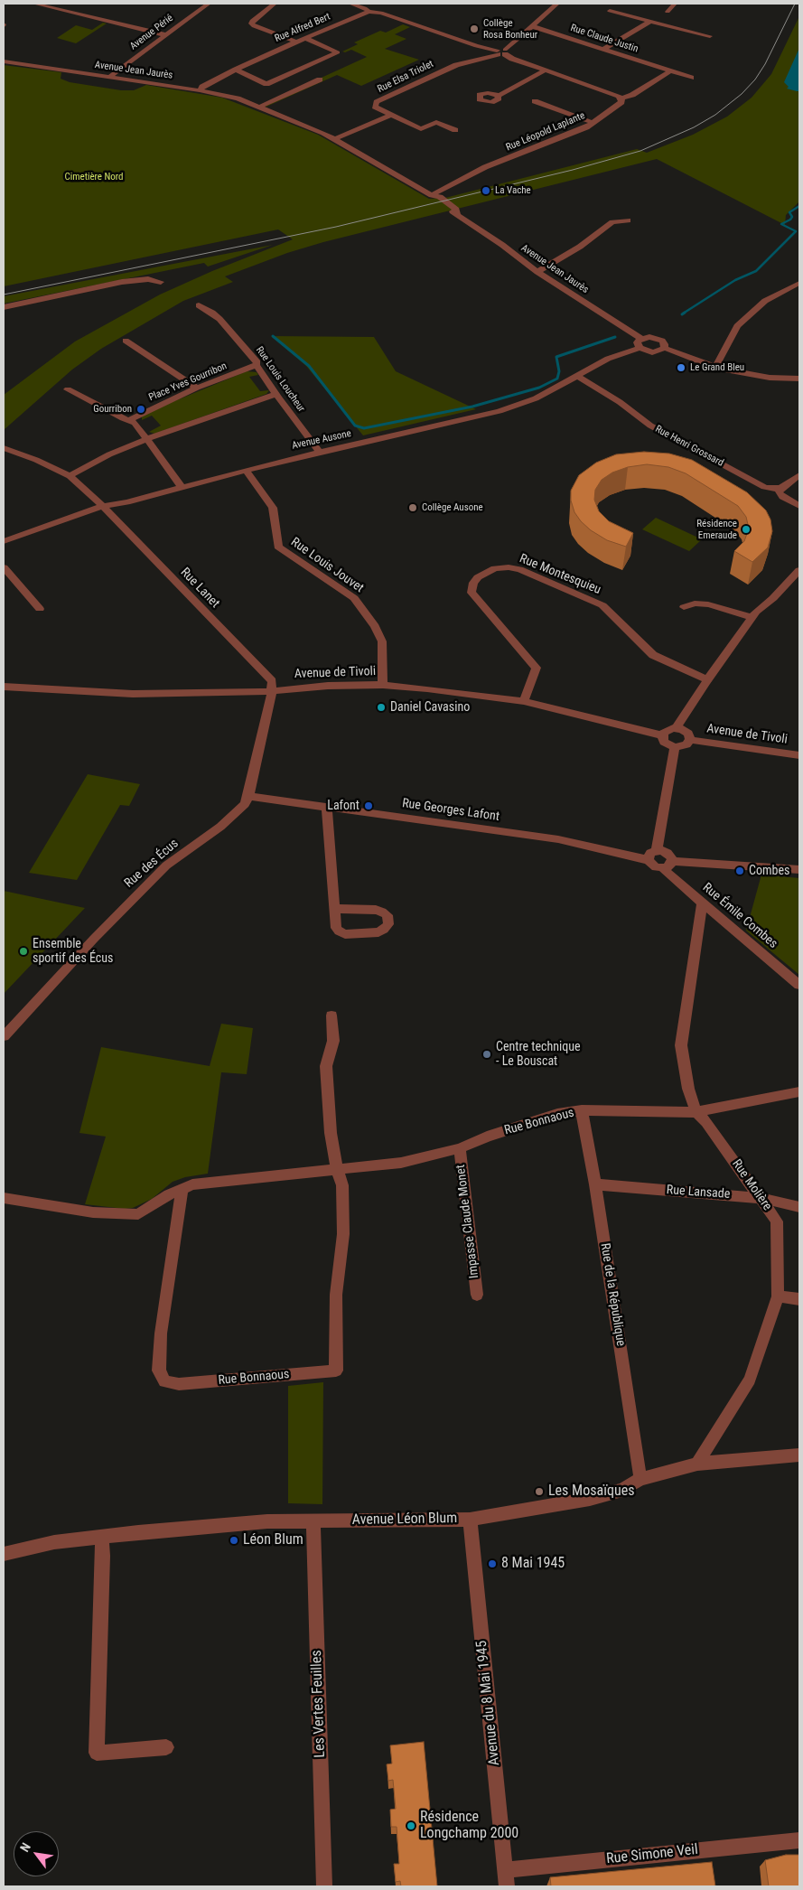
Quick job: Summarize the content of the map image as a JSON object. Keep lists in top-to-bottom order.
{
  "streets": {
    "street": [
      "Rue Alfred Bert",
      "Avenue Périé",
      "Rue Claude Justin",
      "Avenue Jean Jaurès",
      "Rue Elsa Triolet",
      "Rue Léopold Laplante",
      "Rue Louis Loucheur",
      "Place Yves Gourribon",
      "Avenue Ausone",
      "Rue Henri Grossard",
      "Rue Louis Jouvet",
      "Rue Montesquieu",
      "Rue Lanet",
      "Avenue de Tivoli",
      "Rue Georges Lafont",
      "Rue des Écus",
      "Rue Émile Combes",
      "Rue Bonnaous",
      "Rue Molière",
      "Rue Lansade",
      "Impasse Claude Monet",
      "Rue de la République",
      "Avenue Léon Blum",
      "Avenue du 8 Mai 1945",
      "Les Vertes Feuilles",
      "Rue Simone Veil"
    ]
  },
  "crossings": [
    ["Rue Alfred Bert", "Avenue Jean Jaurès"],
    ["Avenue Périé", "Avenue Jean Jaurès"],
    ["Avenue Jean Jaurès", "Rue Léopold Laplante"],
    ["Rue Louis Loucheur", "Place Yves Gourribon"],
    ["Rue Louis Loucheur", "Avenue Ausone"],
    ["Avenue Ausone", "Rue Henri Grossard"],
    ["Avenue Ausone", "Rue Louis Jouvet"],
    ["Avenue Ausone", "Rue Lanet"],
    ["Rue Louis Jouvet", "Avenue de Tivoli"],
    ["Rue Montesquieu", "Avenue de Tivoli"],
    ["Rue Lanet", "Avenue de Tivoli"],
    ["Rue Lanet", "Rue des Écus"],
    ["Avenue de Tivoli", "Rue des Écus"],
    ["Rue Georges Lafont", "Rue des Écus"],
    ["Rue Georges Lafont", "Rue Émile Combes"],
    ["Rue Émile Combes", "Rue Molière"],
    ["Rue Bonnaous", "Rue Molière"],
    ["Rue Bonnaous", "Impasse Claude Monet"],
    ["Rue Bonnaous", "Rue de la République"],
    ["Rue Molière", "Rue Lansade"],
    ["Rue Molière", "Avenue Léon Blum"],
    ["Rue Lansade", "Rue de la République"],
    ["Rue de la République", "Avenue Léon Blum"],
    ["Avenue Léon Blum", "Avenue du 8 Mai 1945"],
    ["Avenue Léon Blum", "Les Vertes Feuilles"],
    ["Avenue du 8 Mai 1945", "Rue Simone Veil"]
  ],
  "parks": ["Cimetière Nord"],
  "places": [
    "Collège Rosa Bonheur",
    "La Vache",
    "Le Grand Bleu",
    "Gourribon",
    "Collège Ausone",
    "Résidence Emeraude",
    "Daniel Cavasino",
    "Lafont",
    "Combes",
    "Ensemble sportif des Écus",
    "Centre technique - Le Bouscat",
    "Les Mosaïques",
    "Léon Blum",
    "8 Mai 1945",
    "Résidence Longchamp 2000"
  ],
  "north": "top left"
}
